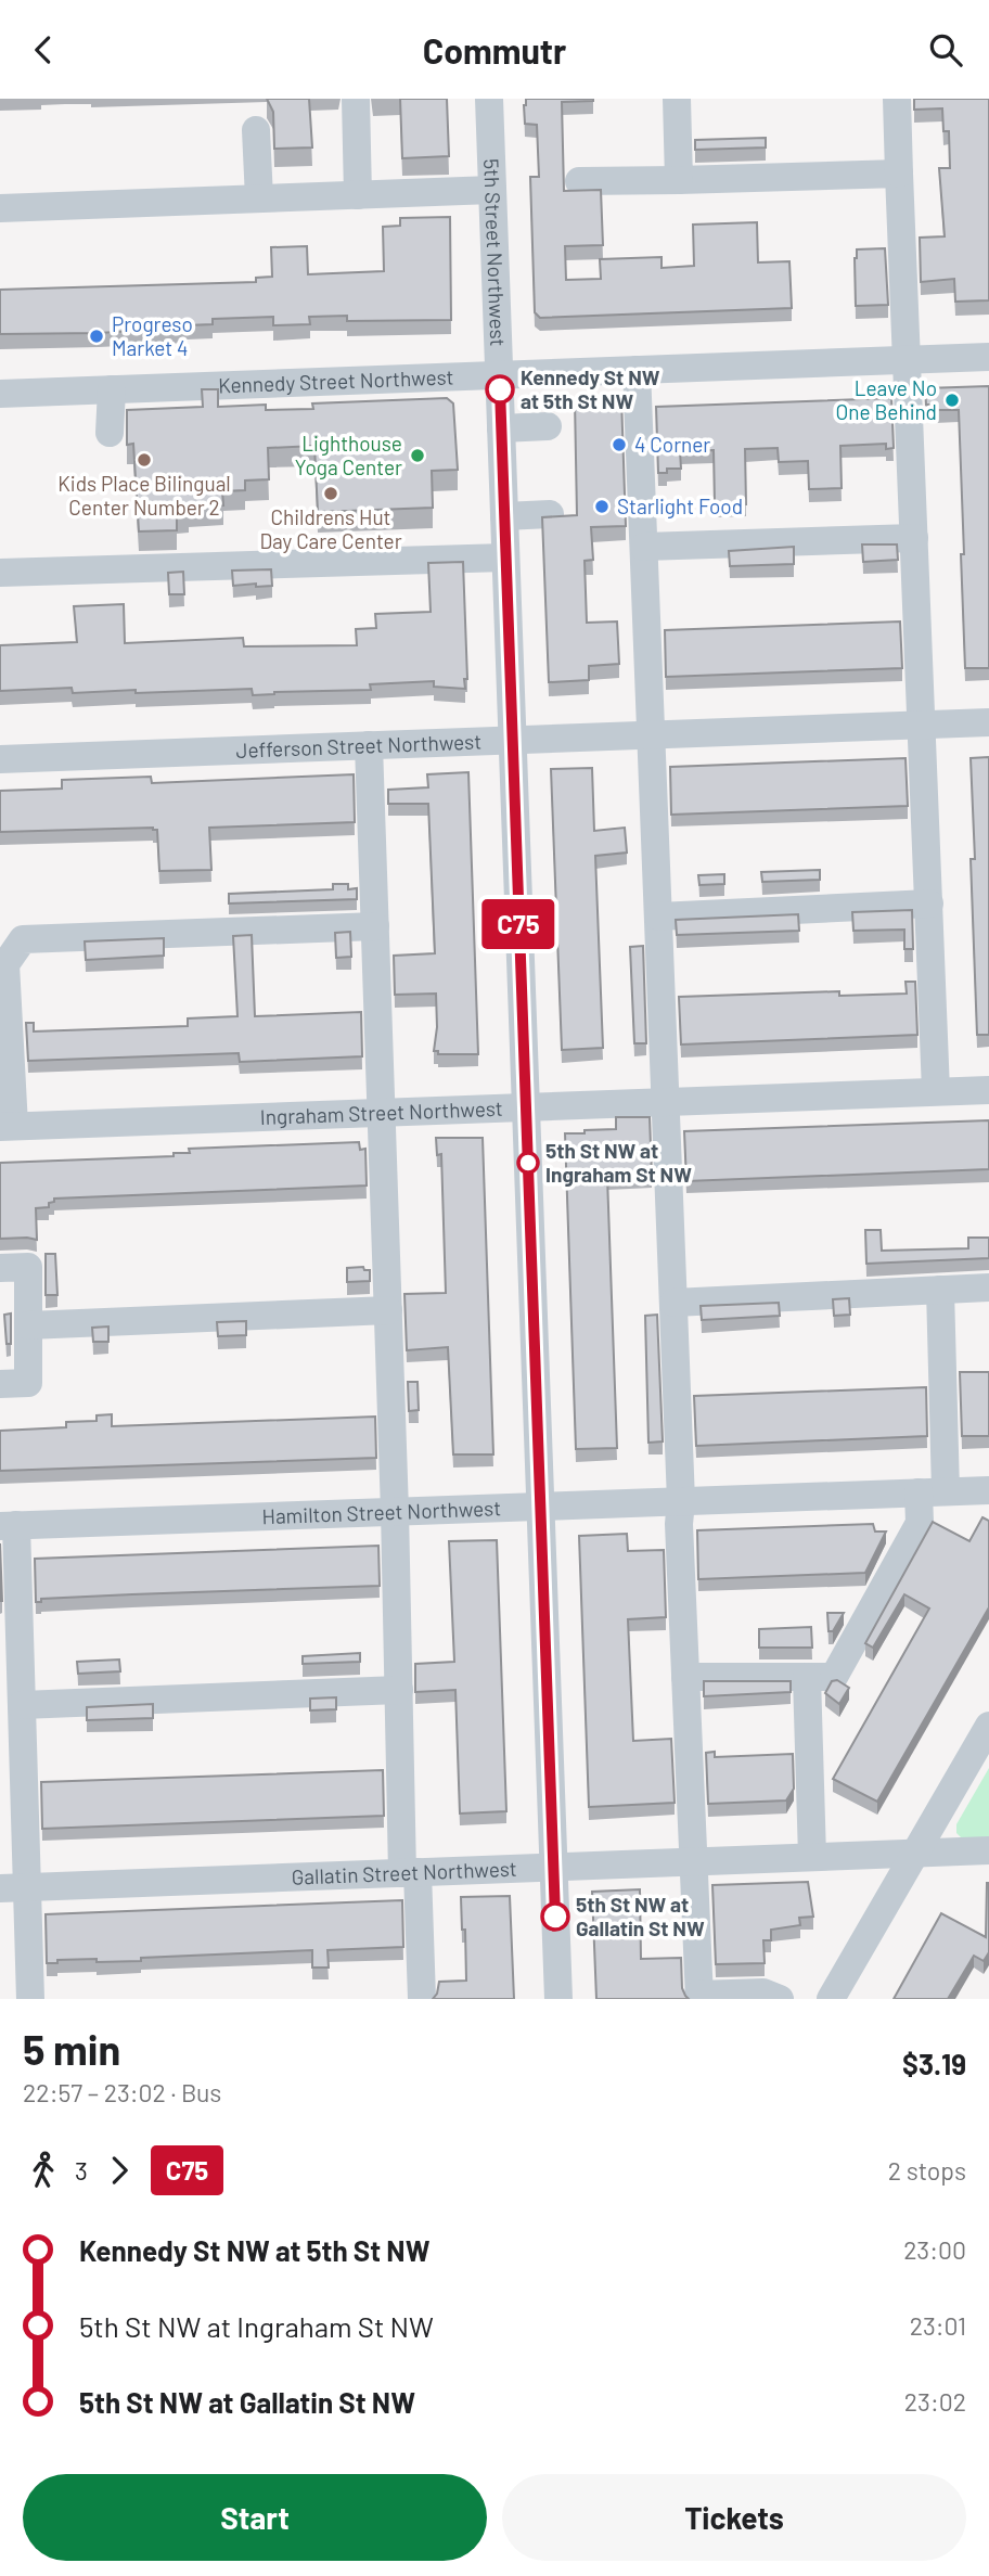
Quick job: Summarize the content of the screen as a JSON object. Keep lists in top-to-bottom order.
{
  "streets": {
    "street": [
      "5th Street Northwest",
      "Kennedy Street Northwest",
      "Jefferson Street Northwest",
      "Ingraham Street Northwest",
      "Hamilton Street Northwest",
      "Gallatin Street Northwest"
    ]
  },
  "crossings": [
    ["5th Street Northwest", "Kennedy Street Northwest"],
    ["5th Street Northwest", "Jefferson Street Northwest"],
    ["5th Street Northwest", "Ingraham Street Northwest"],
    ["5th Street Northwest", "Hamilton Street Northwest"],
    ["5th Street Northwest", "Gallatin Street Northwest"]
  ],
  "places": [
    "Progreso Market 4",
    "Kennedy St NW at 5th St NW",
    "Leave No One Behind",
    "4 Corner",
    "Lighthouse Yoga Center",
    "Kids Place Bilingual Center Number 2",
    "Childrens Hut Day Care Center",
    "Starlight Food",
    "5th St NW at Ingraham St NW",
    "5th St NW at Gallatin St NW"
  ],
  "lines": ["bus line C75"],
  "page": {
    "header": "Commutr",
    "on_map": "C75",
    "heading": ["5 min", "22:57 – 23:02 · Bus", "$3.19"],
    "legs": ["3", "C75", "2 stops"],
    "list": [
      {
        "name": "Kennedy St NW at 5th St NW",
        "value": "23:00"
      },
      {
        "name": "5th St NW at Ingraham St NW",
        "value": "23:01"
      },
      {
        "name": "5th St NW at Gallatin St NW",
        "value": "23:02"
      }
    ],
    "buttons": ["Start", "Tickets"]
  }
}
